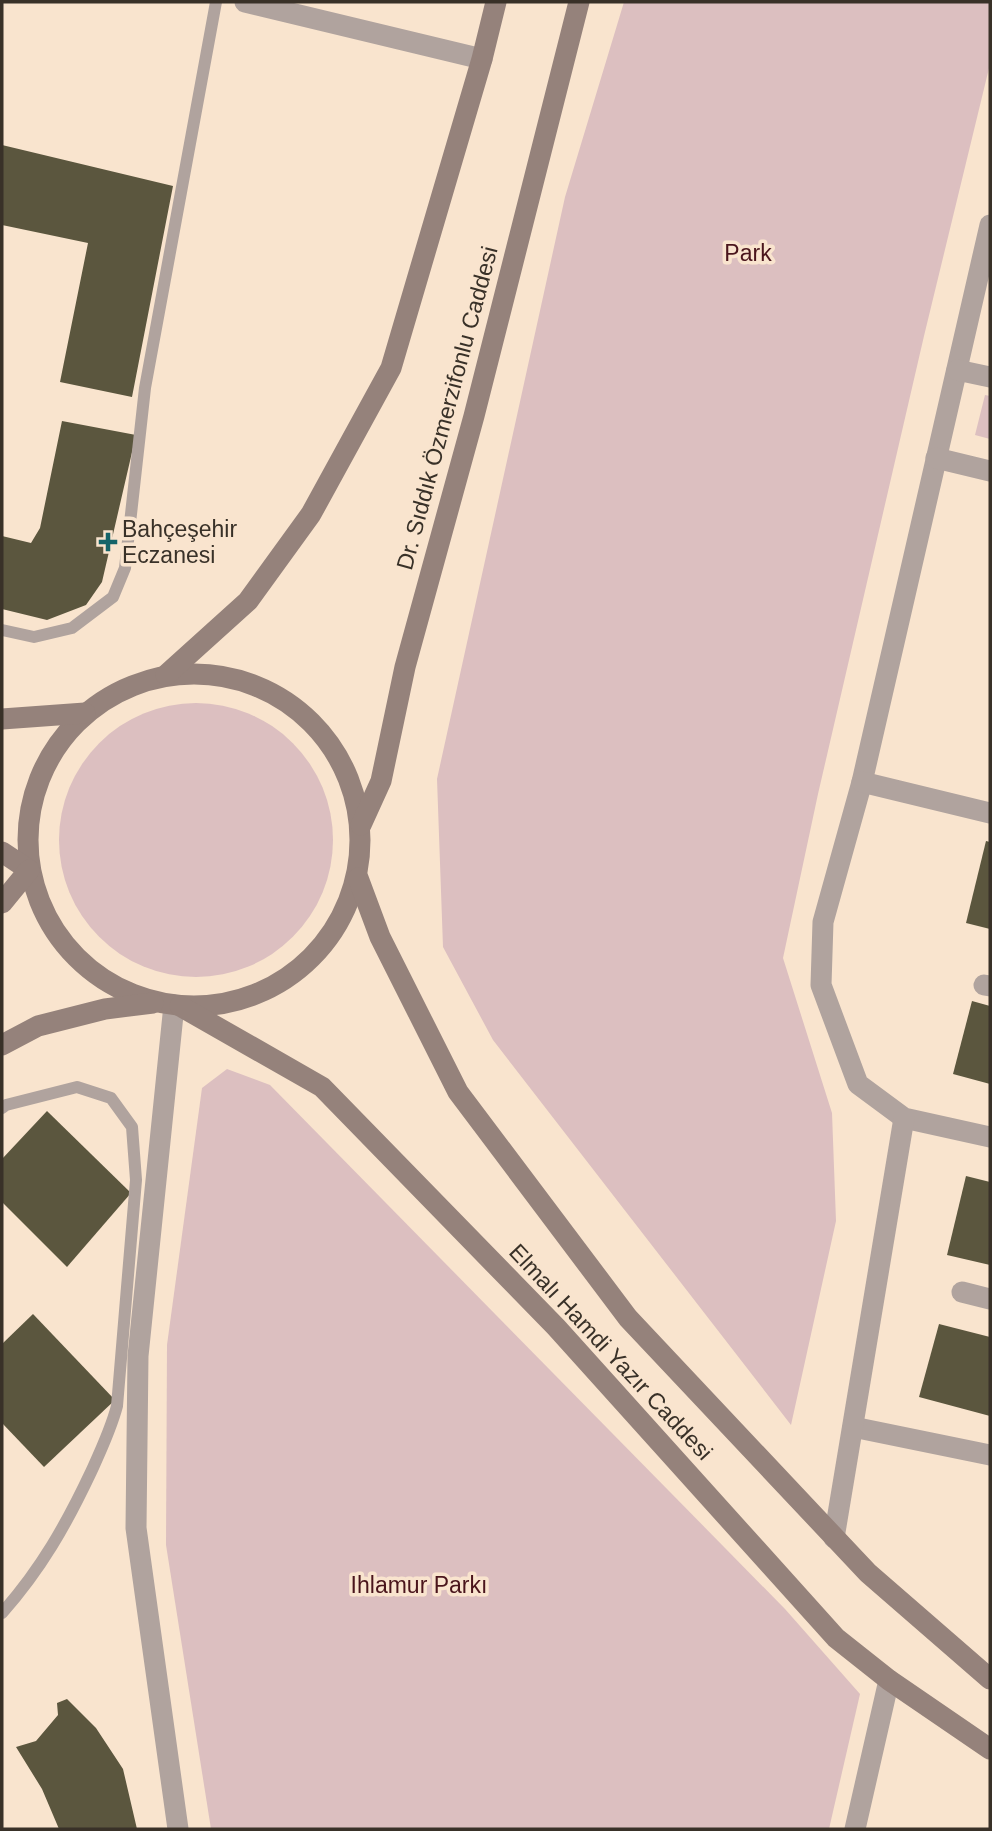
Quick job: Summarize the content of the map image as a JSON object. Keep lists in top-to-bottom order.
{
  "streets": {
    "main road": ["Dr. Sıddık Özmerzifonlu Caddesi", "Elmalı Hamdi Yazır Caddesi"]
  },
  "parks": ["Park", "Ihlamur Parkı"],
  "places": {
    "health": ["Bahçeşehir Eczanesi"]
  }
}
